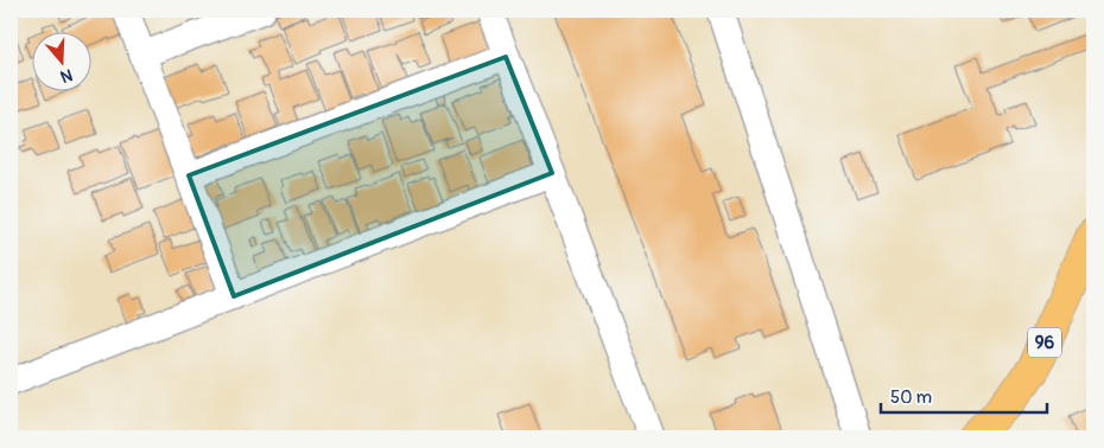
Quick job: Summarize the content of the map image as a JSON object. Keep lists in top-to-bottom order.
{
  "streets": {
    "main road": ["96"]
  },
  "scale_bar": "50 m",
  "north": "bottom"
}
